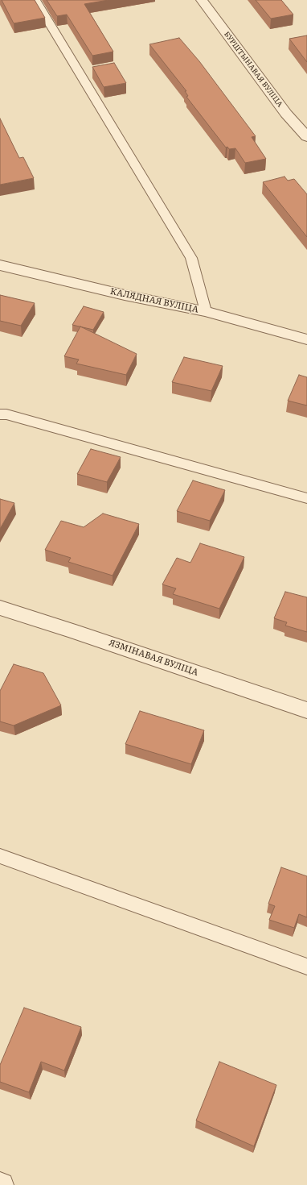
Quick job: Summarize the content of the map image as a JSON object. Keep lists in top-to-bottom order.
{
  "streets": {
    "street": ["БУРШТЫНАВАЯ ВУЛІЦА", "КАЛЯДНАЯ ВУЛІЦА", "ЯЗМІНАВАЯ ВУЛІЦА"]
  }
}
